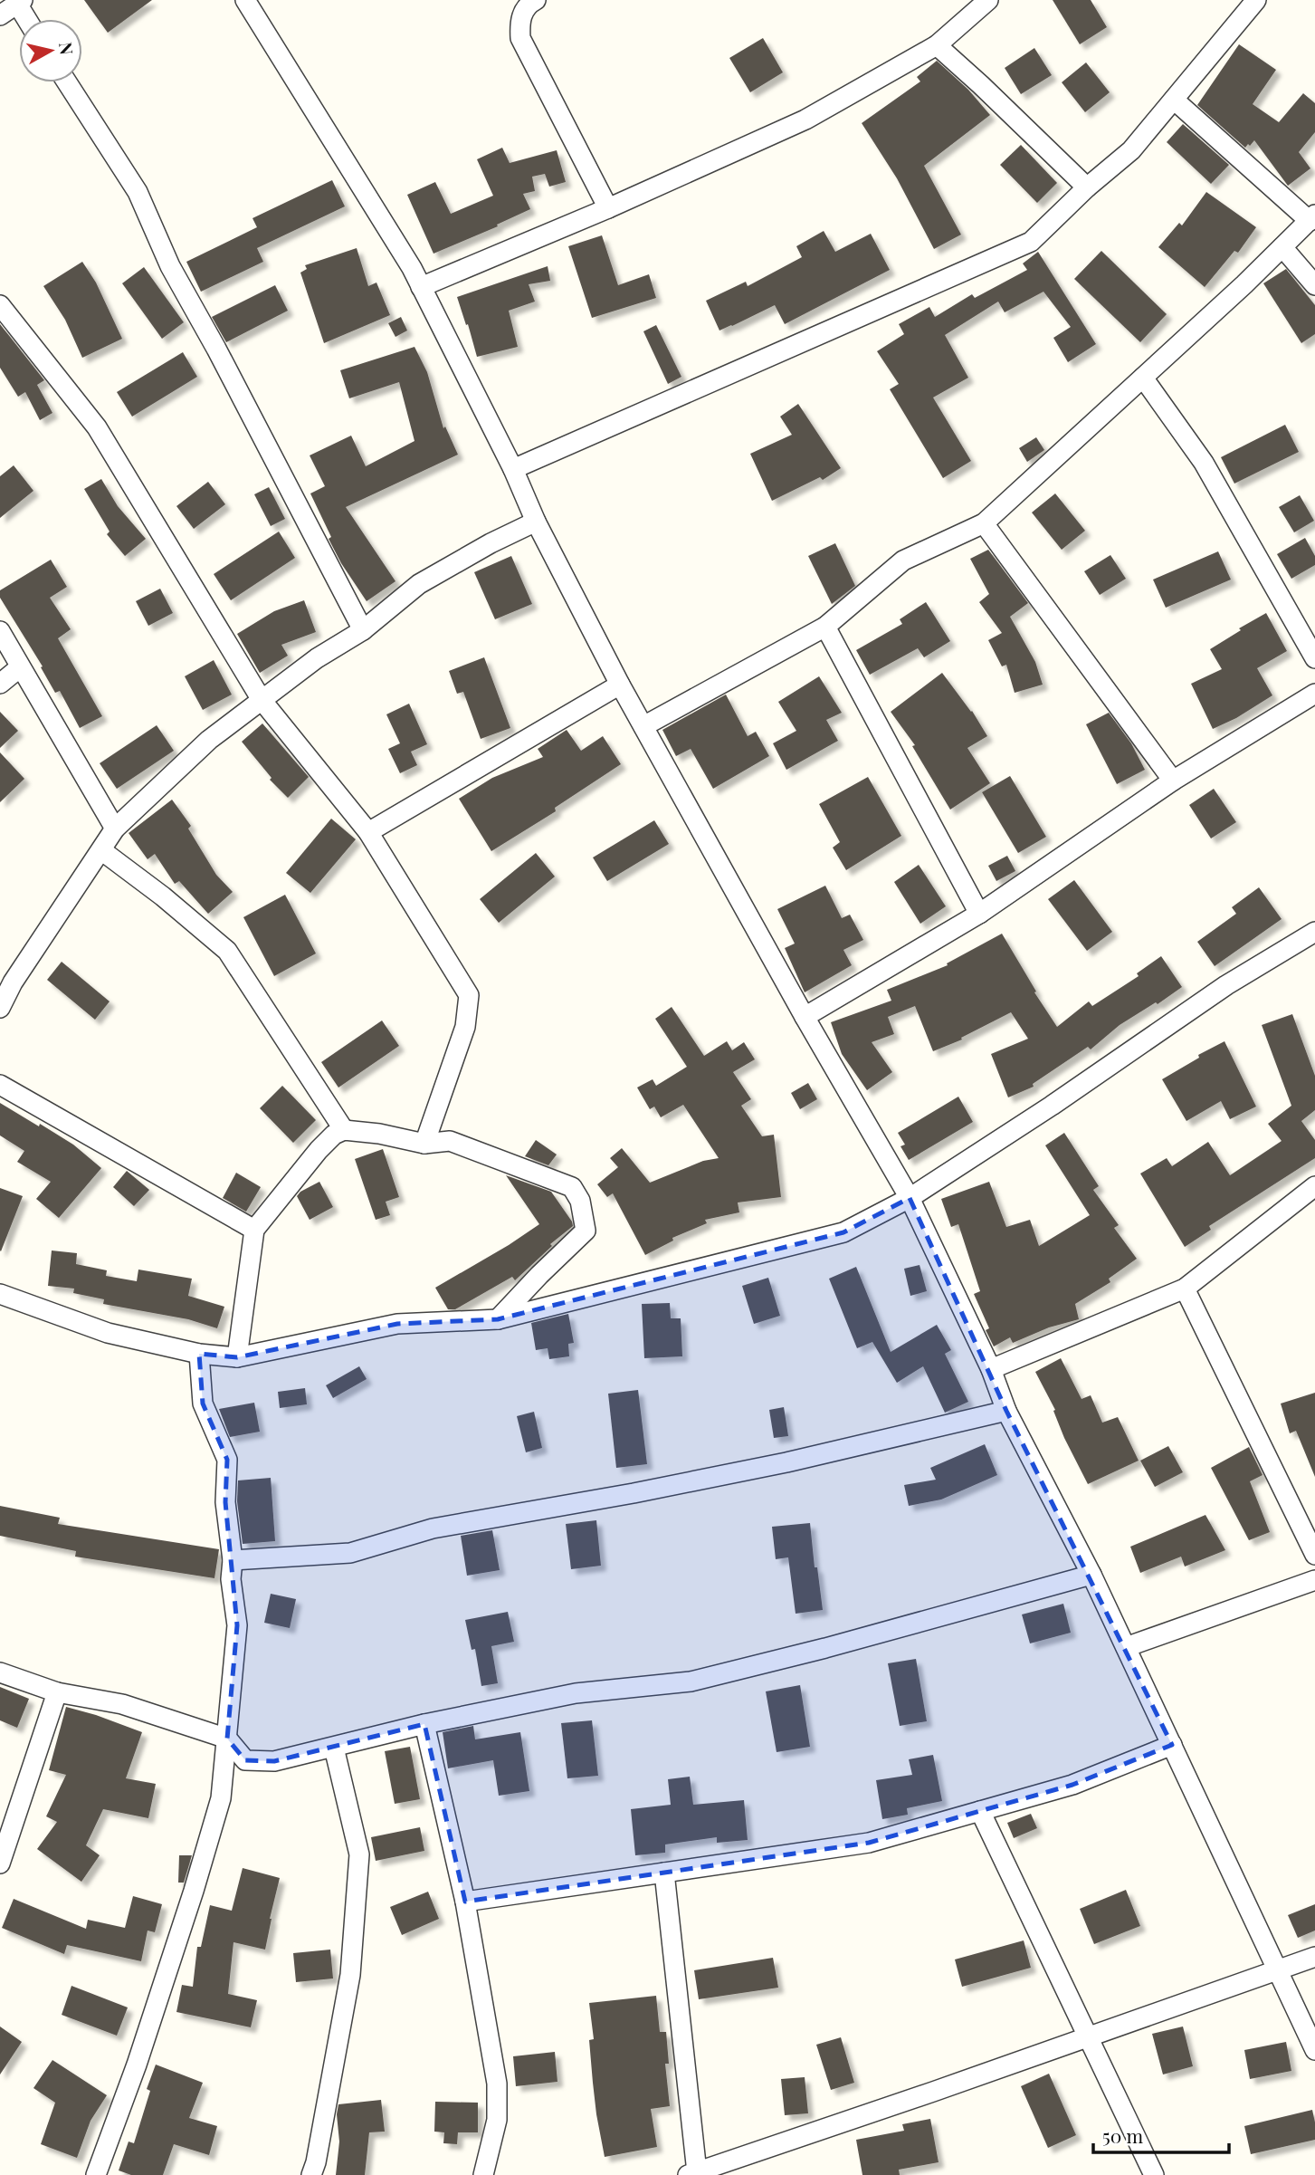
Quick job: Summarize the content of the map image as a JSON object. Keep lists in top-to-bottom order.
{
  "scale_bar": "50 m",
  "north": "right"
}
